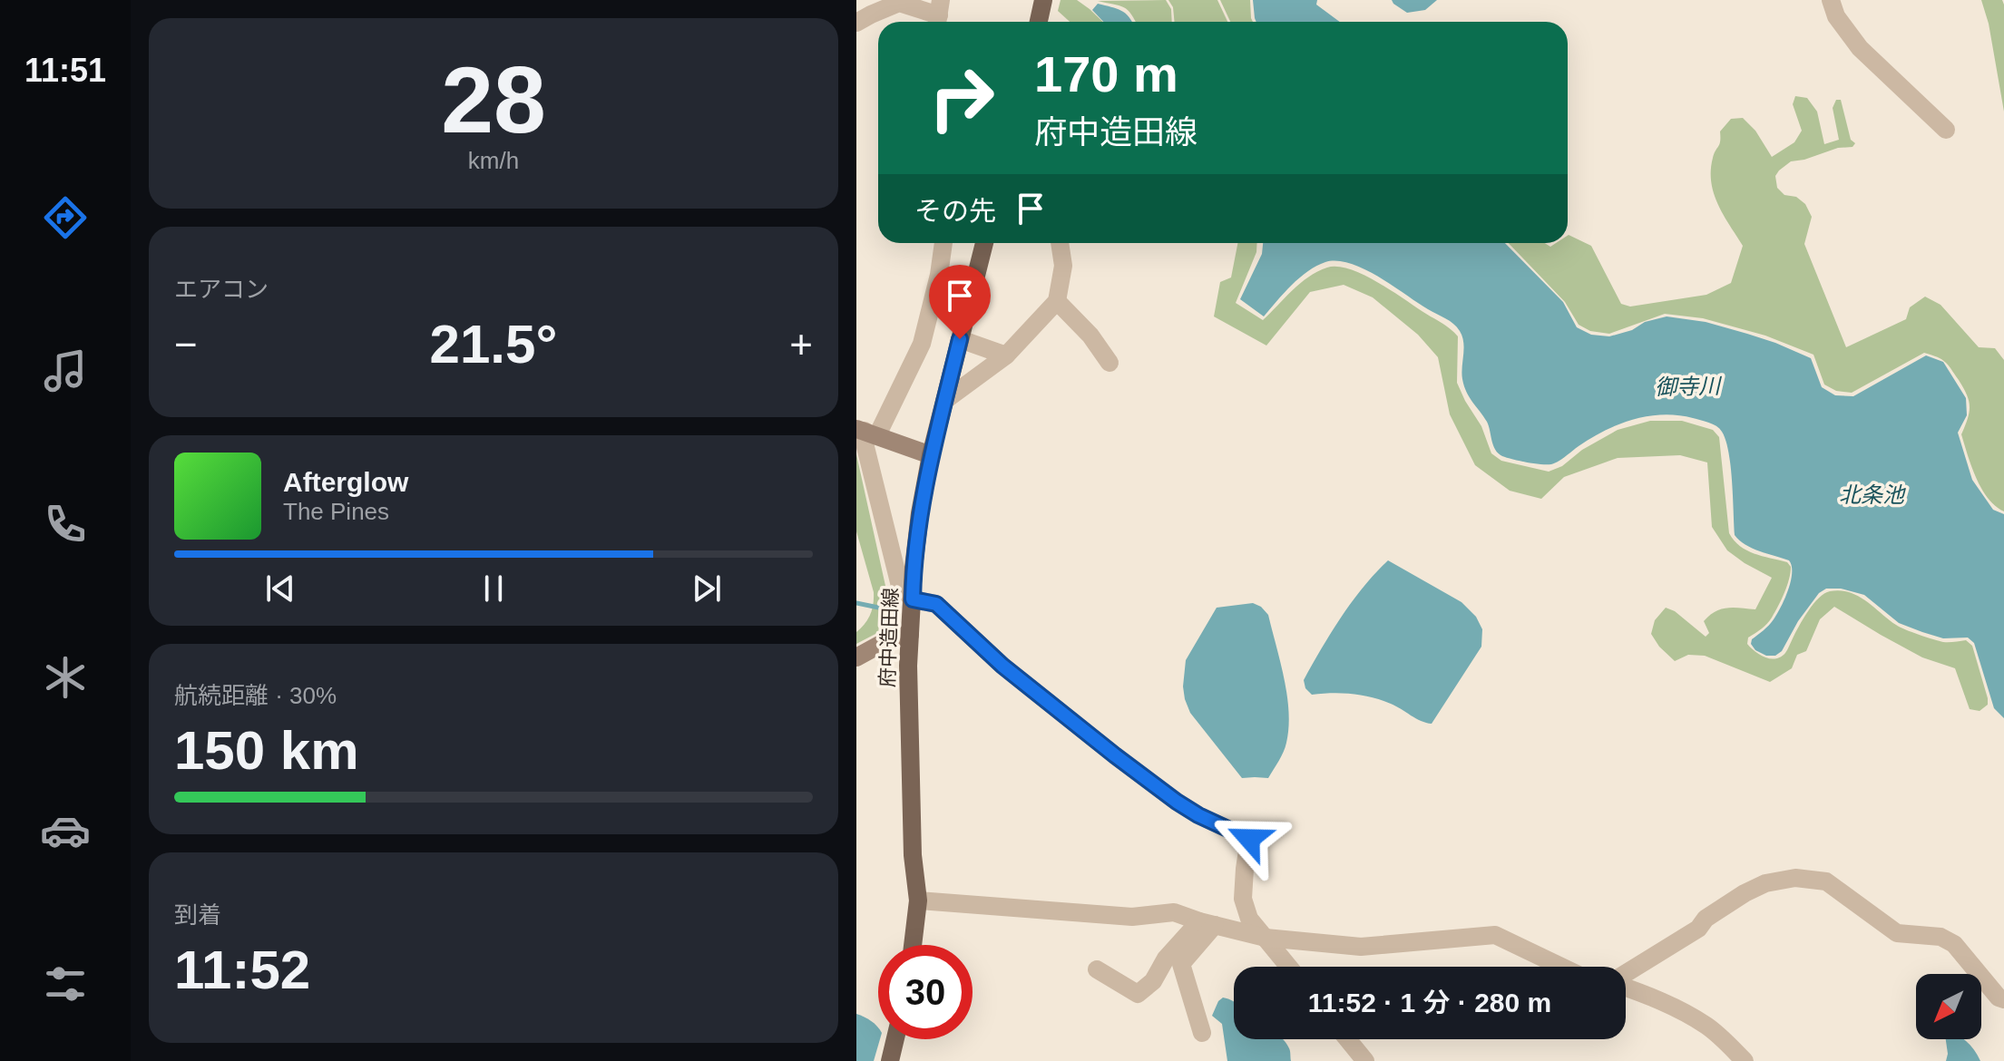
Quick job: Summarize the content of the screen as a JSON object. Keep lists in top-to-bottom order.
{
  "streets": {
    "main road": ["府中造田線"]
  },
  "water": ["御寺川", "北条池"],
  "north": "bottom left",
  "page": {
    "tabs": "11:51",
    "tile": [
      ["28", "km/h"],
      "エアコン",
      ["航続距離 · 30%", "150 km"],
      ["到着", "11:52"]
    ],
    "turn": ["170 m", "府中造田線"],
    "then": "その先",
    "heat": ["−", "21.5°", "+"],
    "song": ["Afterglow", "The Pines"],
    "limit": "30",
    "trip": "11:52 · 1 分 · 280 m"
  }
}
